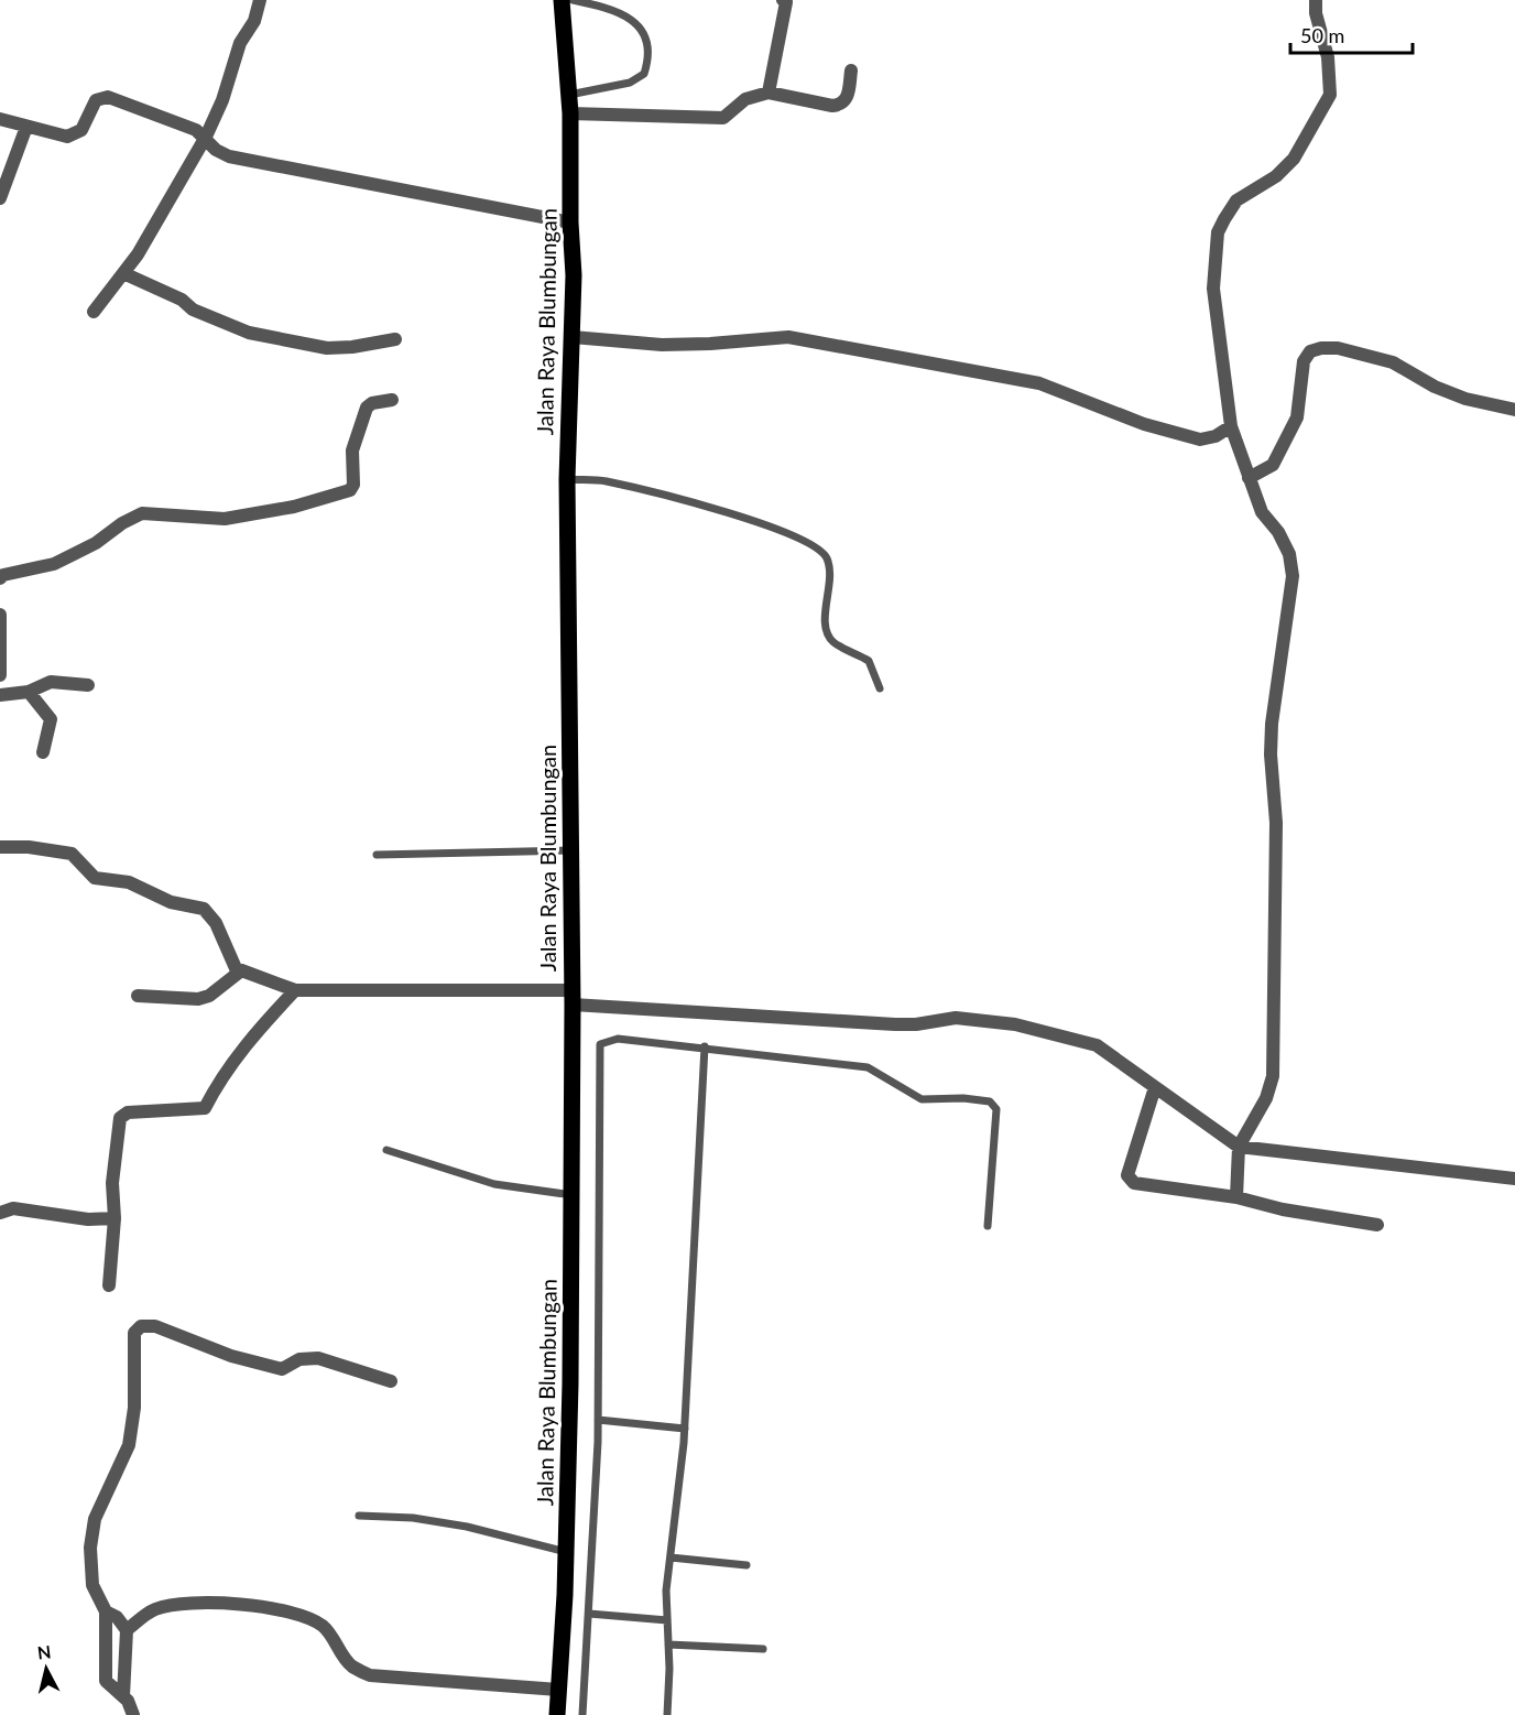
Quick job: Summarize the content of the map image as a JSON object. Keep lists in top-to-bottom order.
{
  "streets": {
    "main road": ["Jalan Raya Blumbungan"]
  },
  "scale_bar": "50 m",
  "north": "top"
}
